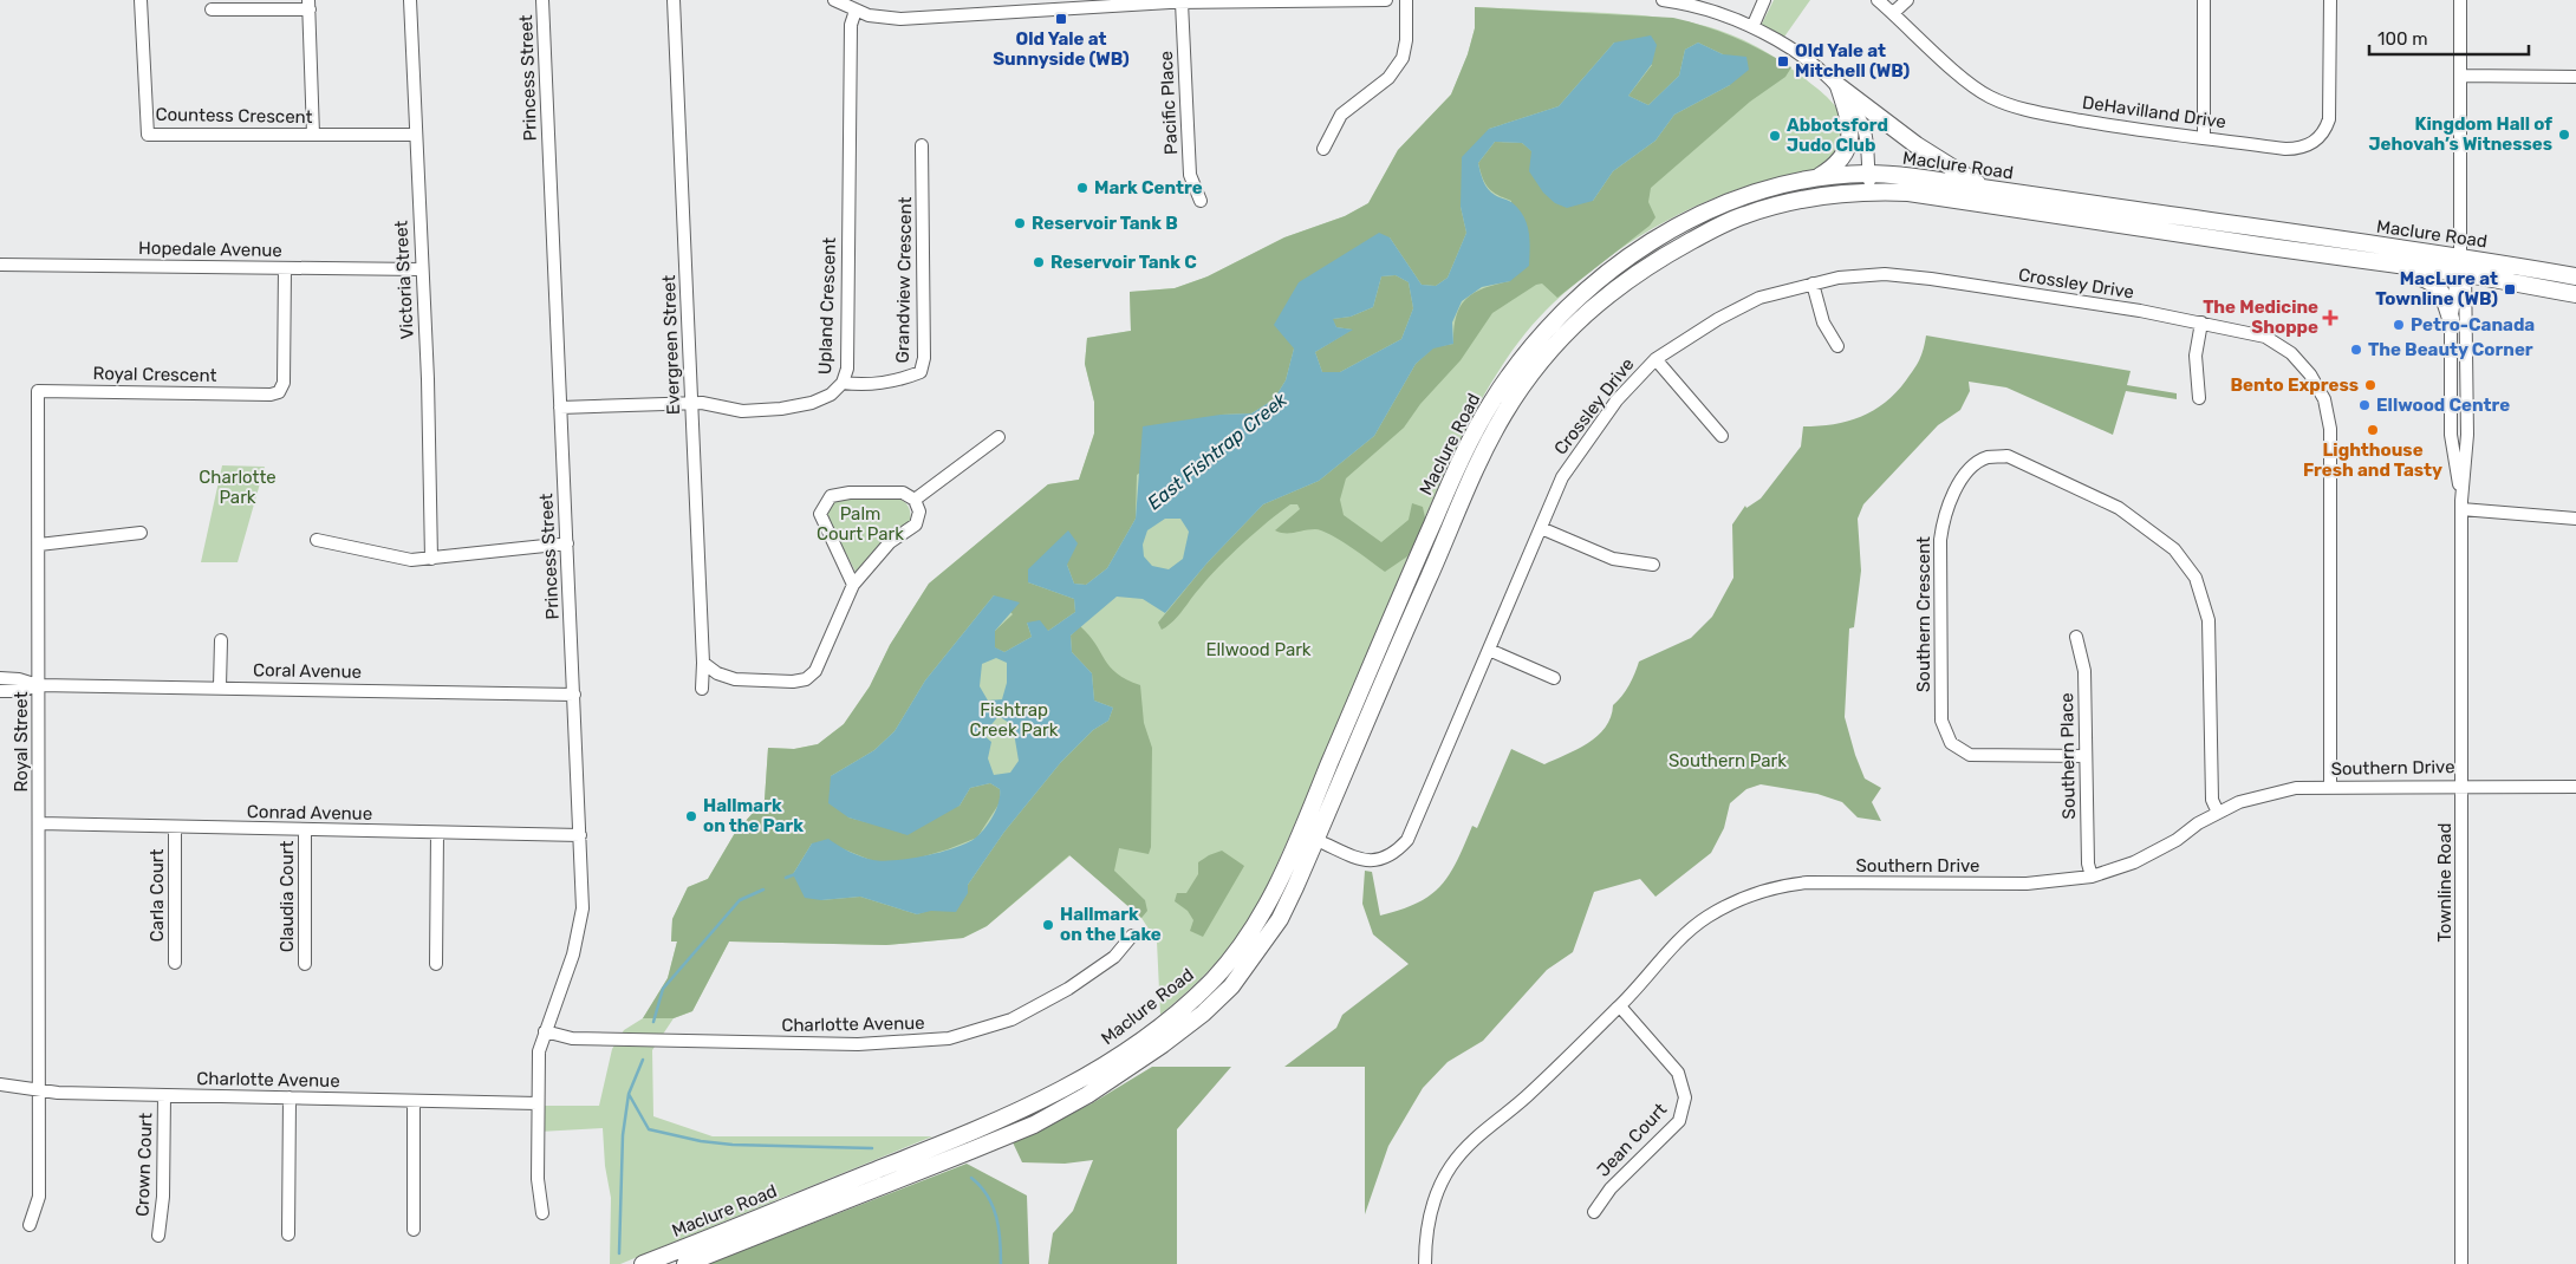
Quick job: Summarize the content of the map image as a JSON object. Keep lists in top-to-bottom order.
{
  "streets": {
    "main road": ["Maclure Road"],
    "street": [
      "Princess Street",
      "Pacific Place",
      "DeHavilland Drive",
      "Countess Crescent",
      "Hopedale Avenue",
      "Victoria Street",
      "Grandview Crescent",
      "Crossley Drive",
      "Upland Crescent",
      "Evergreen Street",
      "Royal Crescent",
      "Southern Crescent",
      "Coral Avenue",
      "Royal Street",
      "Southern Place",
      "Southern Drive",
      "Conrad Avenue",
      "Townline Road",
      "Carla Court",
      "Claudia Court",
      "Charlotte Avenue",
      "Jean Court",
      "Crown Court"
    ]
  },
  "crossings": [
    ["Princess Street", "Upland Crescent"],
    ["Princess Street", "Coral Avenue"],
    ["Princess Street", "Conrad Avenue"],
    ["Princess Street", "Charlotte Avenue"],
    ["Countess Crescent", "Victoria Street"],
    ["Maclure Road", "Crossley Drive"],
    ["Maclure Road", "Townline Road"],
    ["Hopedale Avenue", "Victoria Street"],
    ["Hopedale Avenue", "Royal Crescent"],
    ["Grandview Crescent", "Upland Crescent"],
    ["Crossley Drive", "Southern Drive"],
    ["Upland Crescent", "Evergreen Street"],
    ["Royal Crescent", "Royal Street"],
    ["Southern Crescent", "Southern Place"],
    ["Southern Crescent", "Southern Drive"],
    ["Coral Avenue", "Royal Street"],
    ["Royal Street", "Conrad Avenue"],
    ["Royal Street", "Charlotte Avenue"],
    ["Southern Place", "Southern Drive"],
    ["Southern Drive", "Townline Road"],
    ["Southern Drive", "Jean Court"],
    ["Conrad Avenue", "Carla Court"],
    ["Conrad Avenue", "Claudia Court"],
    ["Charlotte Avenue", "Crown Court"]
  ],
  "water": ["East Fishtrap Creek"],
  "parks": [
    "Charlotte Park",
    "Palm Court Park",
    "Ellwood Park",
    "Fishtrap Creek Park",
    "Southern Park"
  ],
  "places": {
    "transit": ["Old Yale at Sunnyside (WB)", "Old Yale at Mitchell (WB)", "MacLure at Townline (WB)"],
    "other": [
      "Kingdom Hall of Jehovah’s Witnesses",
      "Abbotsford Judo Club",
      "Mark Centre",
      "Reservoir Tank B",
      "Reservoir Tank C",
      "Petro-Canada",
      "The Beauty Corner",
      "Bento Express",
      "Ellwood Centre",
      "Lighthouse Fresh and Tasty",
      "Hallmark on the Park",
      "Hallmark on the Lake"
    ],
    "health": ["The Medicine Shoppe"]
  },
  "scale_bar": "100 m"
}
